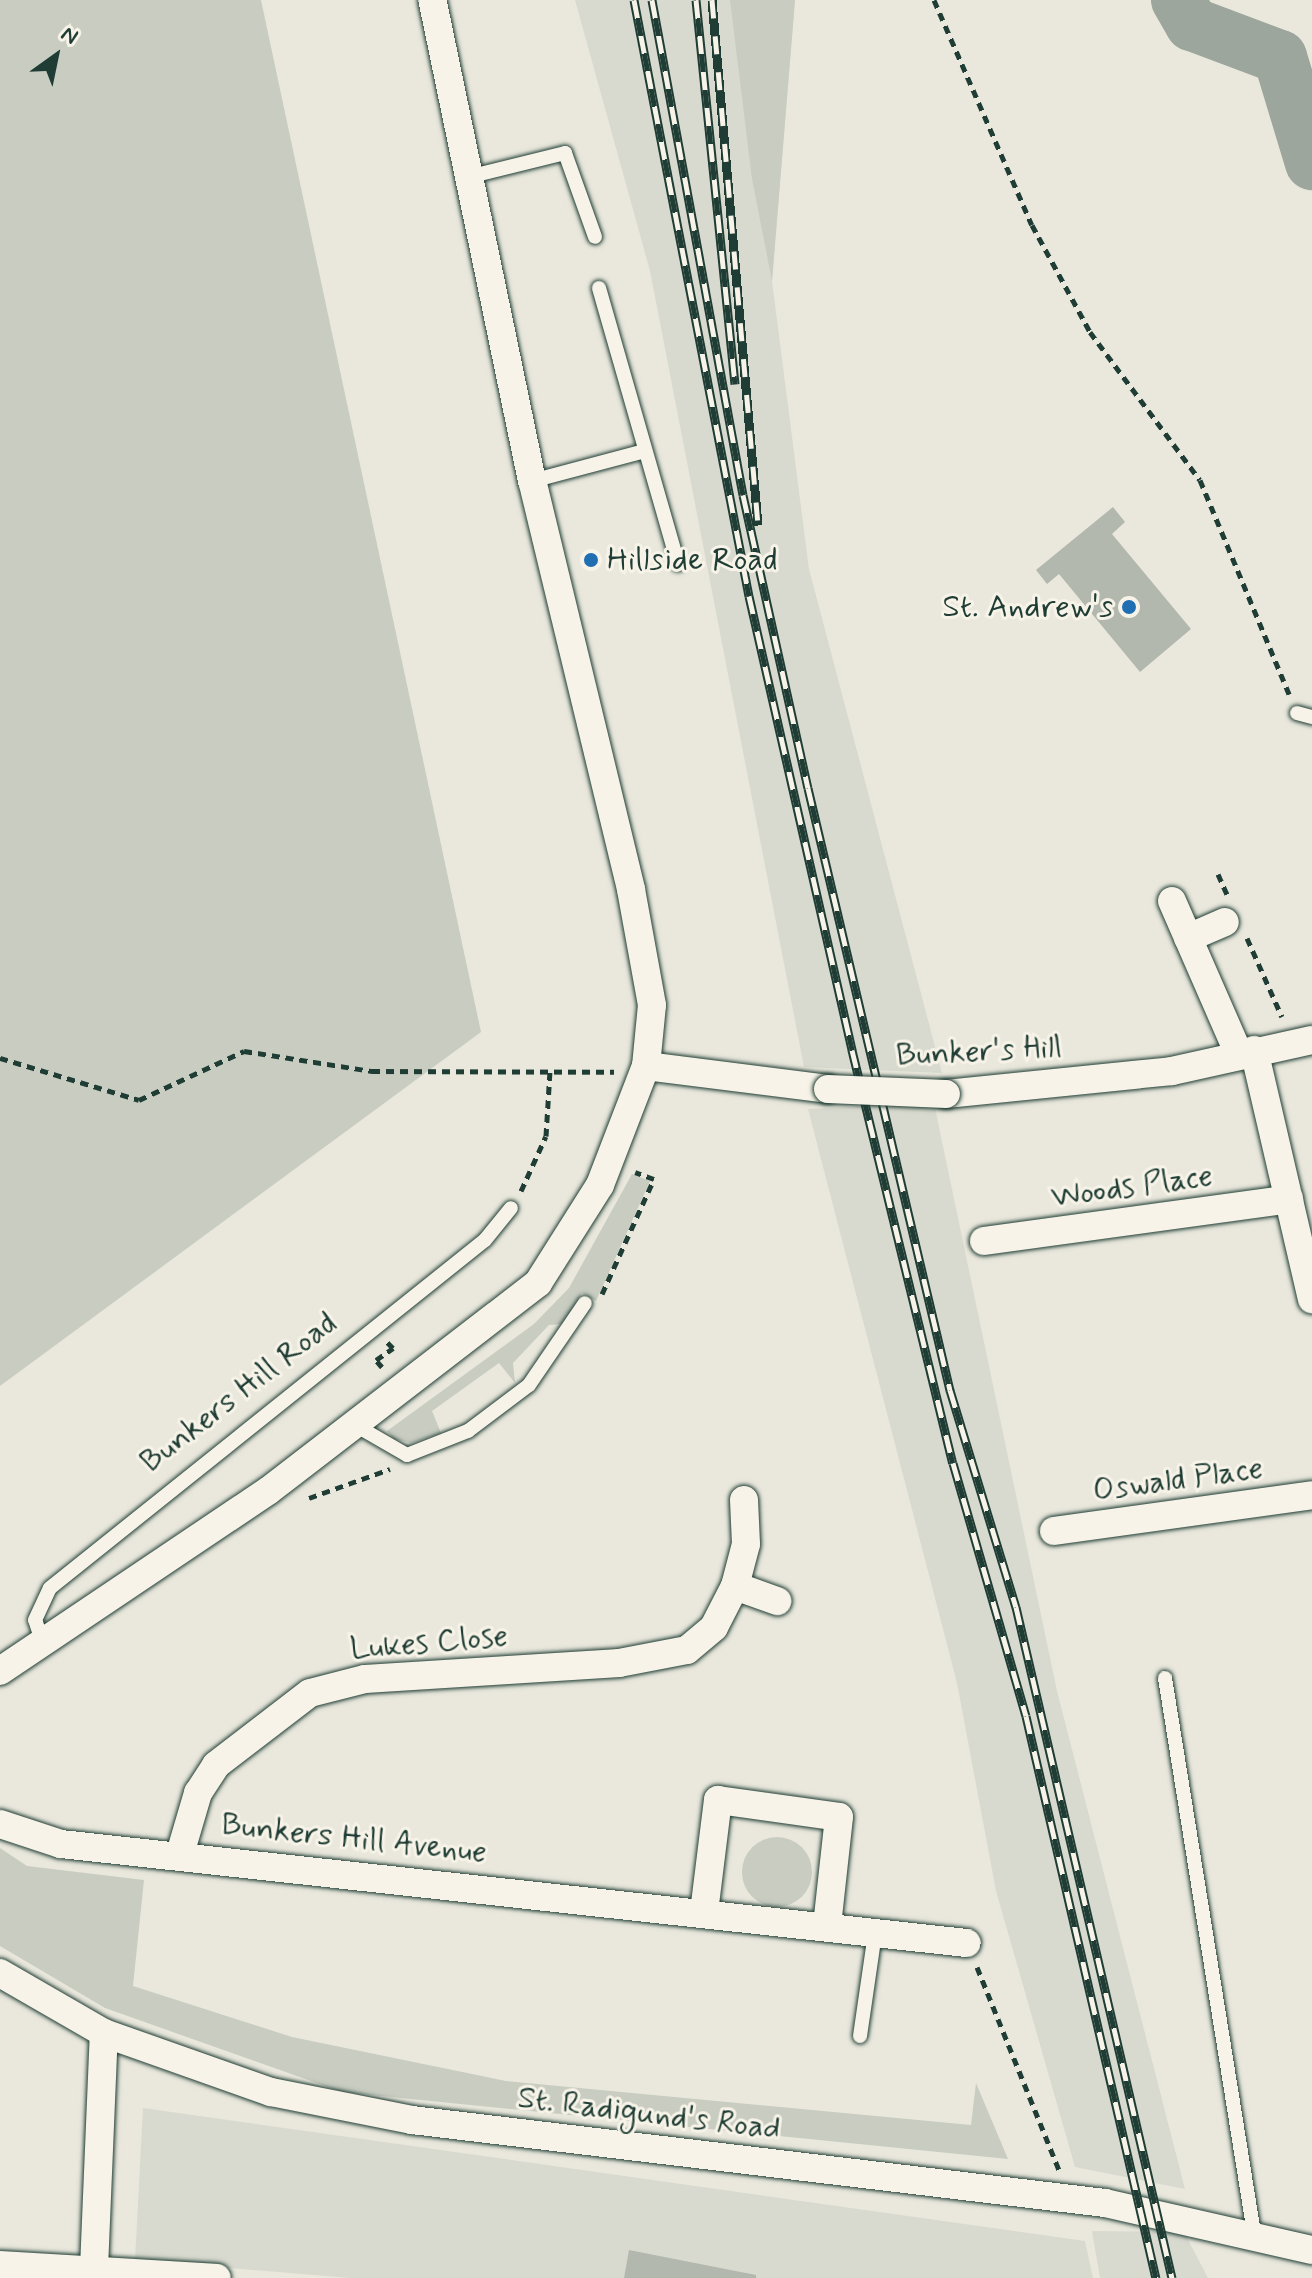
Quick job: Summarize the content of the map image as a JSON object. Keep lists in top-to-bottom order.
{
  "streets": {
    "street": [
      "Bunker's Hill",
      "Woods Place",
      "Oswald Place",
      "Lukes Close",
      "Bunkers Hill Avenue",
      "St. Radigund's Road"
    ],
    "lane": ["Bunkers Hill Road"]
  },
  "crossings": [
    ["Lukes Close", "Bunkers Hill Avenue"]
  ],
  "places": ["Hillside Road", "St. Andrew's"],
  "north": "top right"
}
